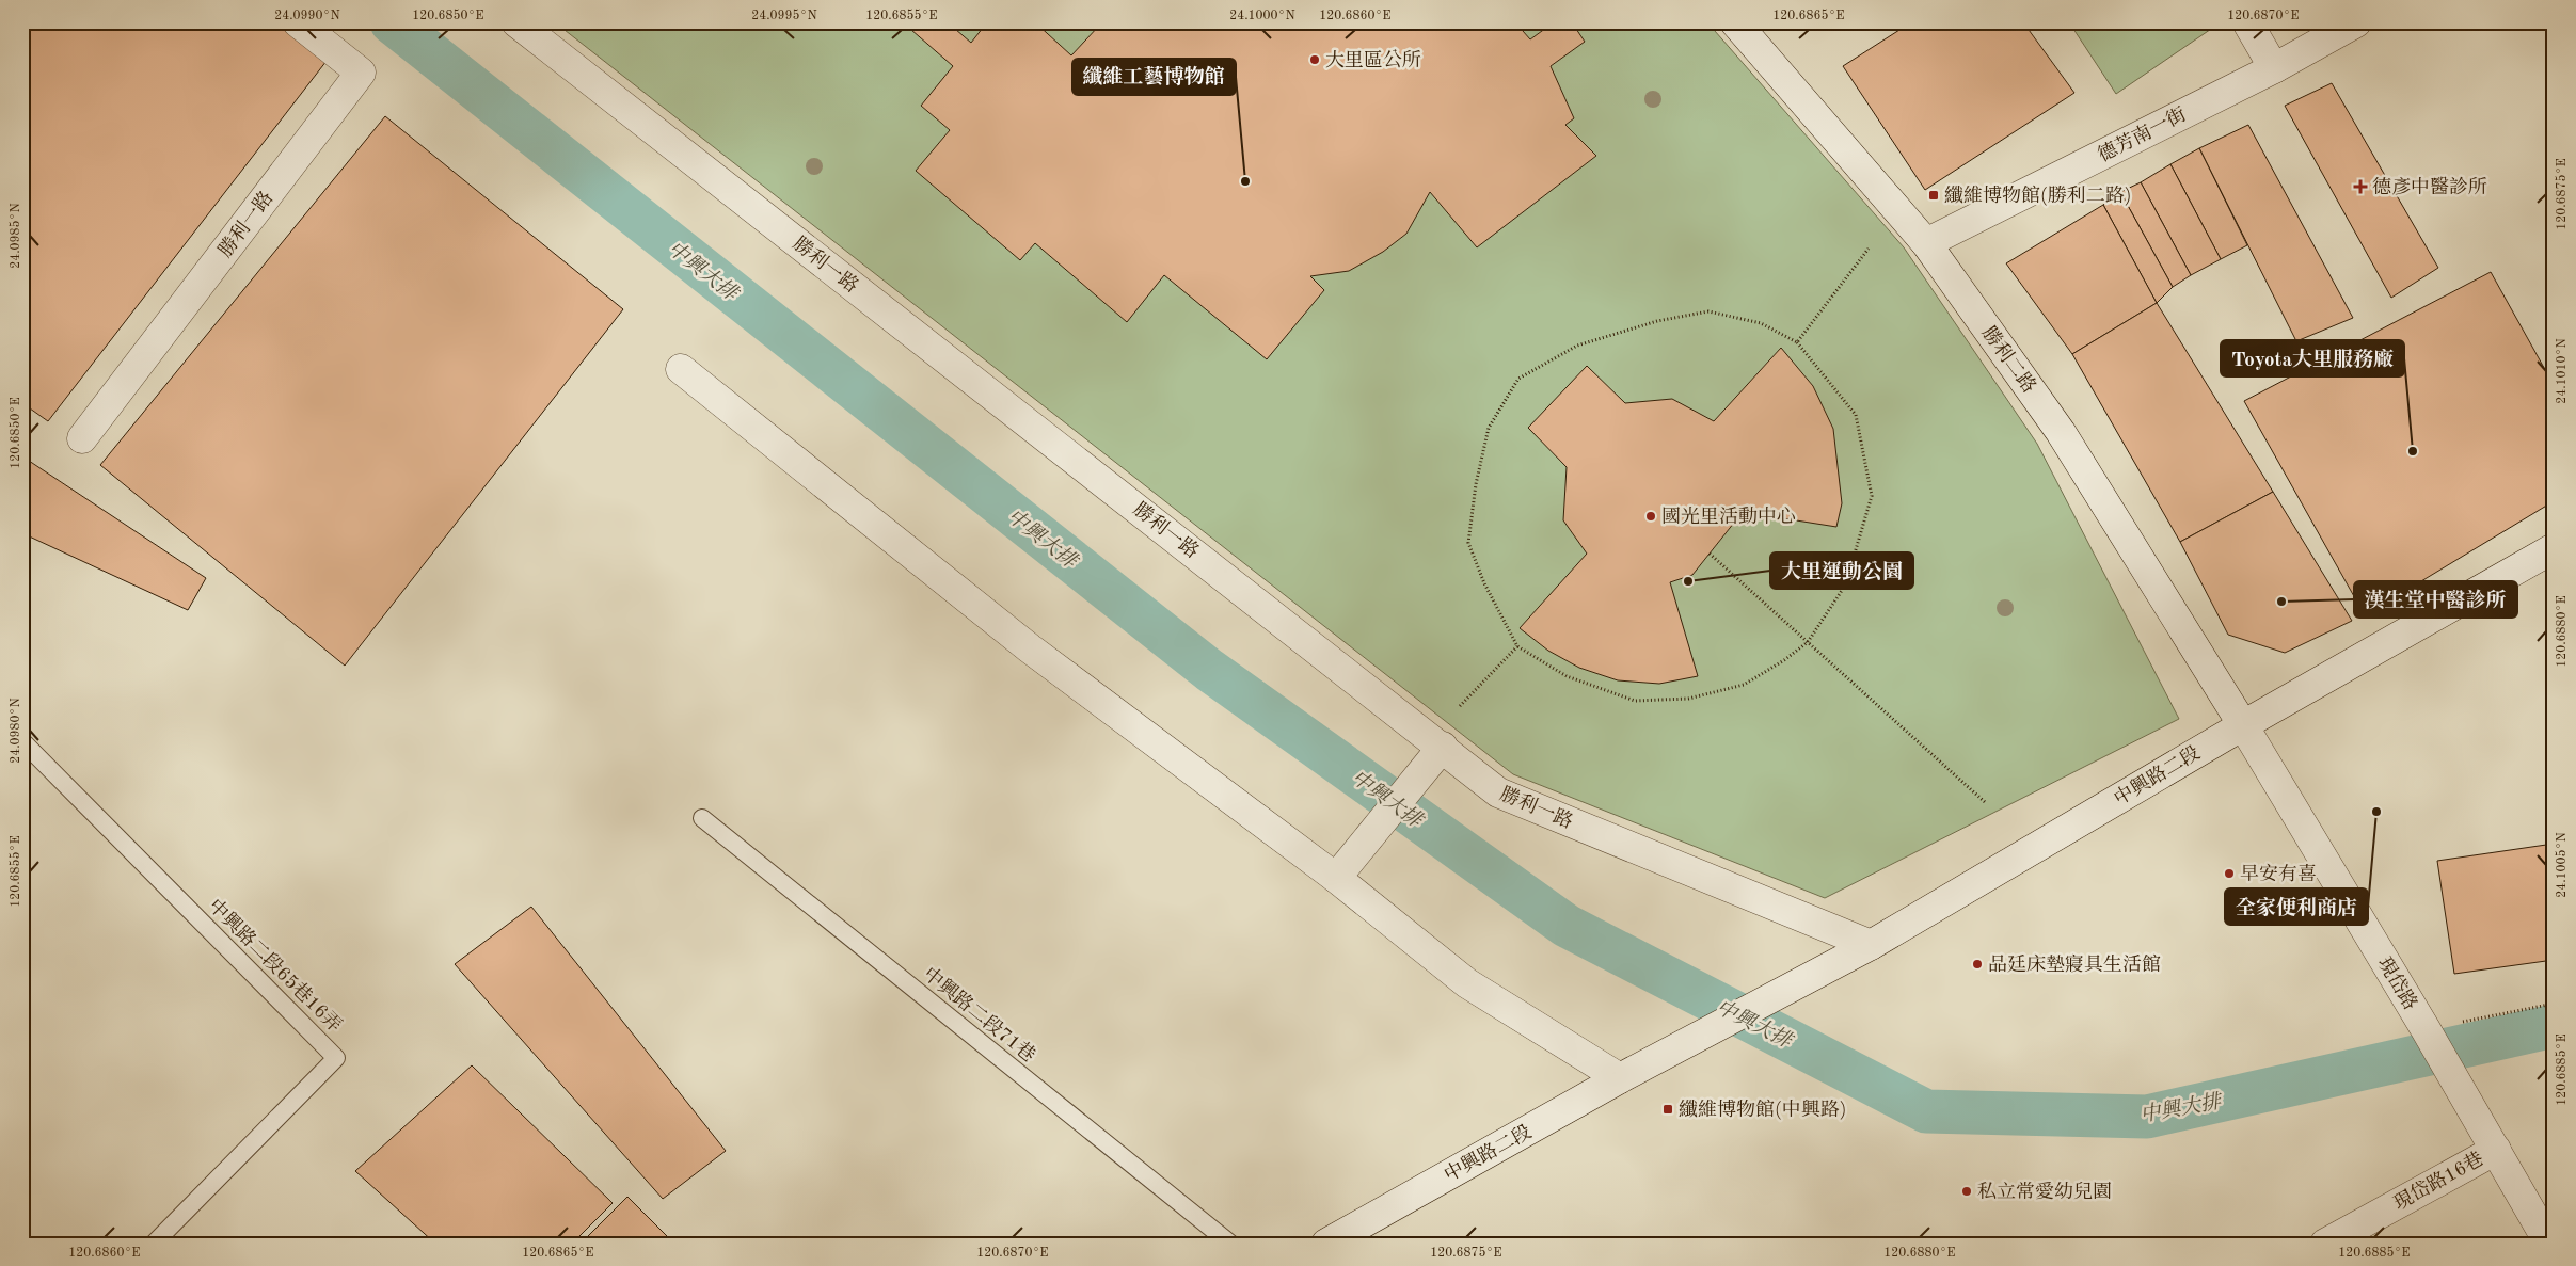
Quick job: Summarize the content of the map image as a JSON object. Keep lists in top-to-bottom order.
{
  "streets": {
    "street": [
      "德芳南一街",
      "勝利一路",
      "勝利二路",
      "中興路二段",
      "現岱路",
      "現岱路16巷"
    ],
    "lane": ["中興路二段65巷16弄", "中興路二段71巷"]
  },
  "crossings": [
    ["德芳南一街", "勝利二路"],
    ["勝利一路", "中興路二段"],
    ["勝利二路", "中興路二段"],
    ["勝利二路", "現岱路"],
    ["中興路二段", "現岱路"],
    ["現岱路", "現岱路16巷"]
  ],
  "water": ["中興大排"],
  "places": {
    "other": [
      "大里區公所",
      "纖維工藝博物館",
      "Toyota大里服務廠",
      "國光里活動中心",
      "大里運動公園",
      "漢生堂中醫診所",
      "全家便利商店",
      "早安有喜",
      "品廷床墊寢具生活館",
      "私立常愛幼兒園"
    ],
    "health": ["德彥中醫診所"],
    "transit": ["纖維博物館(勝利二路)", "纖維博物館(中興路)"]
  },
  "coordinates": [
    "24.0990°N",
    "120.6850°E",
    "24.0995°N",
    "120.6855°E",
    "24.1000°N",
    "120.6860°E",
    "120.6865°E",
    "120.6870°E",
    "120.6875°E",
    "24.0985°N",
    "24.1010°N",
    "120.6880°E",
    "24.0980°N",
    "24.1005°N",
    "120.6885°E"
  ]
}
